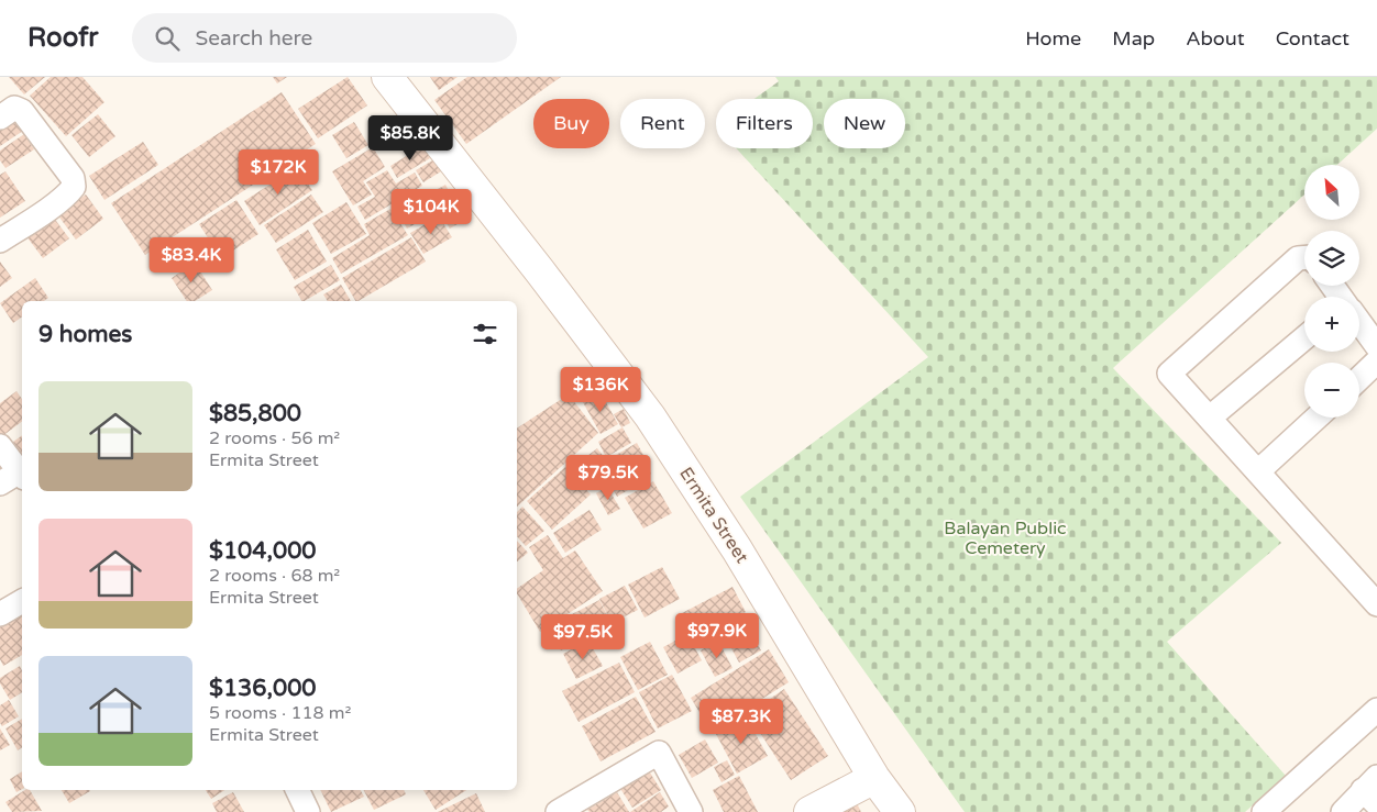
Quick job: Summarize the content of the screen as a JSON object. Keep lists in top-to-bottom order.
{
  "streets": {
    "main road": ["Ermita Street"]
  },
  "parks": ["Balayan Public Cemetery"],
  "north": "top left",
  "page": {
    "header": "Roofr",
    "search": "Search here",
    "nav": [
      "Home",
      "Map",
      "About",
      "Contact"
    ],
    "chip": [
      "Buy",
      "Rent",
      "Filters",
      "New"
    ],
    "price": [
      "$85.8K",
      "$172K",
      "$104K",
      "$83.4K",
      "$136K",
      "$79.5K",
      "$97.9K",
      "$97.5K",
      "$87.3K"
    ],
    "map_buttons": ["+", "−"],
    "heading": "9 homes",
    "list": [
      {
        "name": "$85,800",
        "note": "2 rooms · 56 m² · Ermita Street"
      },
      {
        "name": "$104,000",
        "note": "2 rooms · 68 m² · Ermita Street"
      },
      {
        "name": "$136,000",
        "note": "5 rooms · 118 m² · Ermita Street"
      }
    ]
  }
}
